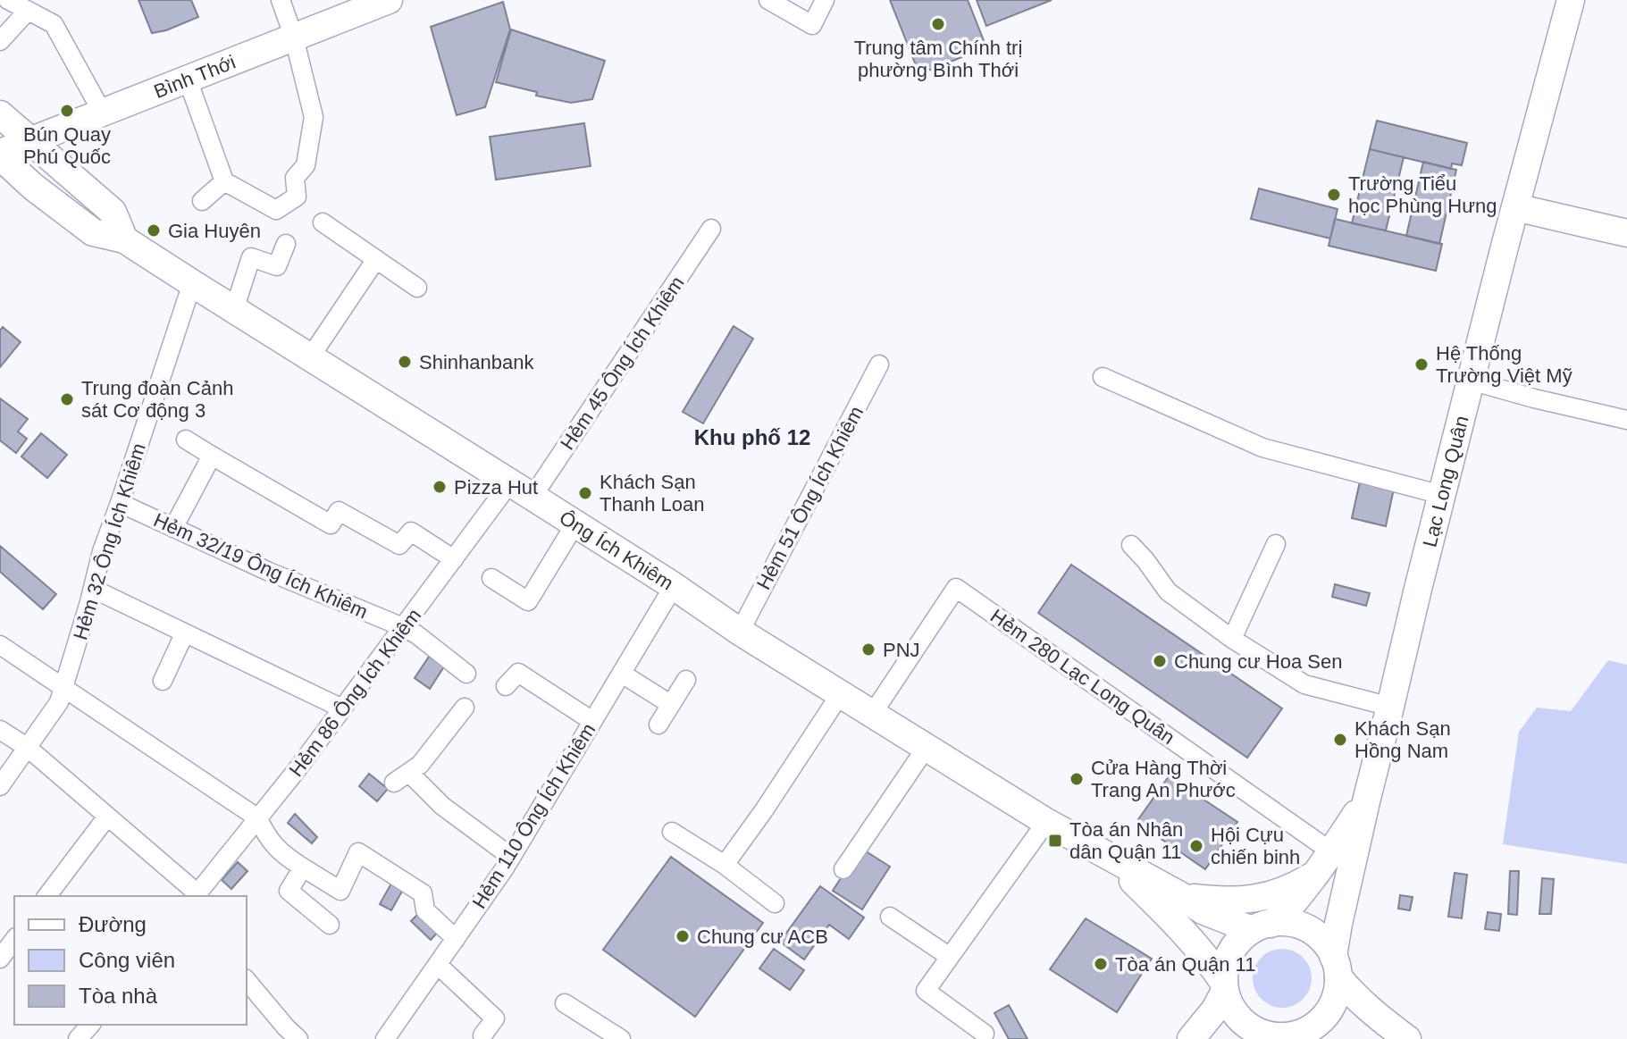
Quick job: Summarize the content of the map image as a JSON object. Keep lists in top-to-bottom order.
{
  "streets": {
    "main road": ["Bình Thới", "Lạc Long Quân", "Ông Ích Khiêm"],
    "street": [
      "Hẻm 45 Ông Ích Khiêm",
      "Hẻm 51 Ông Ích Khiêm",
      "Hẻm 32 Ông Ích Khiêm",
      "Hẻm 32/19 Ông Ích Khiêm",
      "Hẻm 280 Lạc Long Quân",
      "Hẻm 86 Ông Ích Khiêm",
      "Hẻm 110 Ông Ích Khiêm"
    ]
  },
  "crossings": [
    ["Bình Thới", "Ông Ích Khiêm"],
    ["Hẻm 45 Ông Ích Khiêm", "Ông Ích Khiêm"],
    ["Hẻm 45 Ông Ích Khiêm", "Hẻm 86 Ông Ích Khiêm"],
    ["Hẻm 51 Ông Ích Khiêm", "Ông Ích Khiêm"],
    ["Hẻm 32 Ông Ích Khiêm", "Ông Ích Khiêm"],
    ["Hẻm 32 Ông Ích Khiêm", "Hẻm 32/19 Ông Ích Khiêm"],
    ["Ông Ích Khiêm", "Hẻm 280 Lạc Long Quân"],
    ["Ông Ích Khiêm", "Hẻm 86 Ông Ích Khiêm"],
    ["Ông Ích Khiêm", "Hẻm 110 Ông Ích Khiêm"],
    ["Hẻm 32/19 Ông Ích Khiêm", "Hẻm 86 Ông Ích Khiêm"]
  ],
  "districts": ["Khu phố 12"],
  "places": {
    "other": [
      "Trung tâm Chính trị phường Bình Thới",
      "Bún Quay Phú Quốc",
      "Trường Tiểu học Phùng Hưng",
      "Gia Huyên",
      "Shinhanbank",
      "Hệ Thống Trường Việt Mỹ",
      "Trung đoàn Cảnh sát Cơ động 3",
      "Pizza Hut",
      "Khách Sạn Thanh Loan",
      "PNJ",
      "Chung cư Hoa Sen",
      "Khách Sạn Hồng Nam",
      "Cửa Hàng Thời Trang An Phước",
      "Hội Cựu chiến binh",
      "Chung cư ACB",
      "Tòa án Quận 11"
    ],
    "transit": ["Tòa án Nhân dân Quận 11"]
  },
  "legend": ["Đường", "Công viên", "Tòa nhà"]
}
